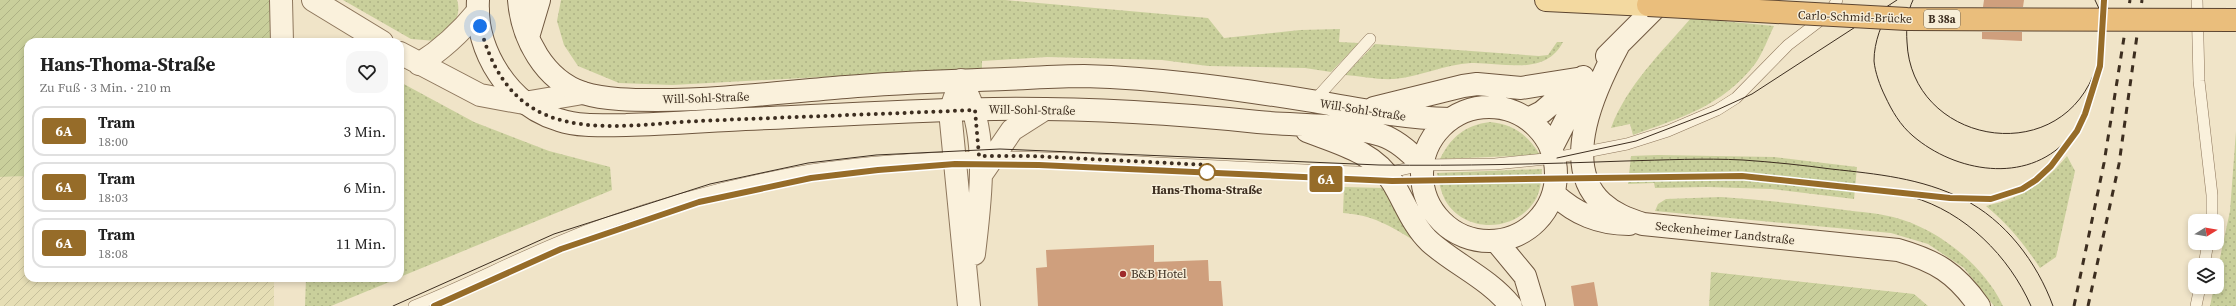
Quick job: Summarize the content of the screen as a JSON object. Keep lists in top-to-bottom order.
{
  "streets": {
    "highway": ["Carlo-Schmid-Brücke", "B 38a"],
    "main road": ["Will-Sohl-Straße", "Seckenheimer Landstraße"]
  },
  "crossings": [
    ["Carlo-Schmid-Brücke", "Seckenheimer Landstraße"]
  ],
  "places": ["Hans-Thoma-Straße", "B&B Hotel"],
  "lines": ["tram line 6A"],
  "north": "right",
  "page": {
    "on_map": "6A",
    "heading": ["Hans-Thoma-Straße", "Zu Fuß · 3 Min. · 210 m"],
    "list": [
      {
        "mark": "6A",
        "name": "Tram",
        "note": "18:00",
        "value": "3 Min."
      },
      {
        "mark": "6A",
        "name": "Tram",
        "note": "18:03",
        "value": "6 Min."
      },
      {
        "mark": "6A",
        "name": "Tram",
        "note": "18:08",
        "value": "11 Min."
      }
    ]
  }
}
